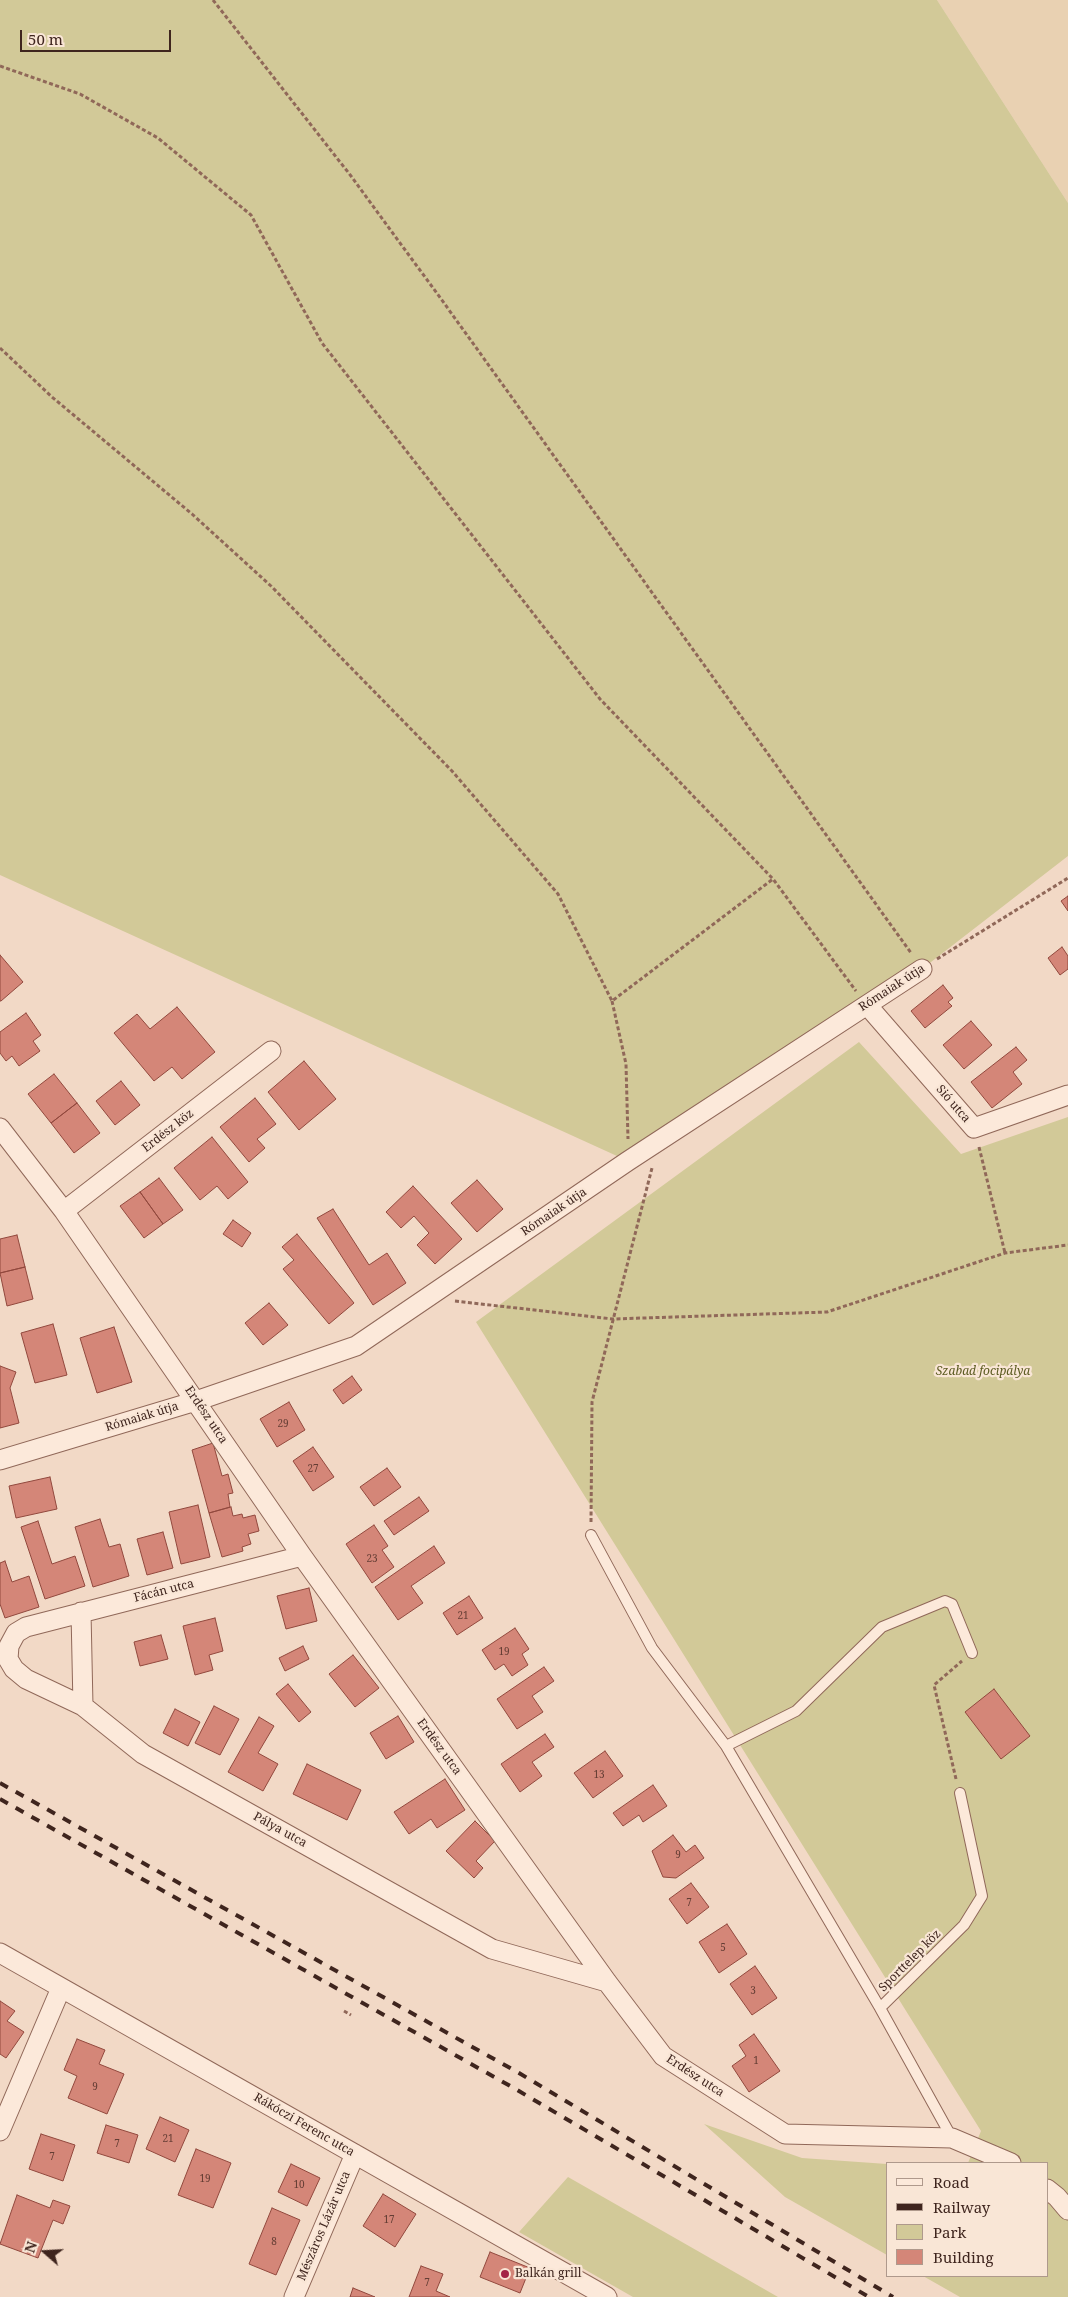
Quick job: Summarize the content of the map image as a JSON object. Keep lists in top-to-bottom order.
{
  "streets": {
    "street": [
      "Rómaiak útja",
      "Sió utca",
      "Erdész köz",
      "Erdész utca",
      "Fácán utca",
      "Pálya utca",
      "Rákóczi Ferenc utca",
      "Mészáros Lázár utca"
    ],
    "lane": ["Sporttelep köz"]
  },
  "crossings": [
    ["Rómaiak útja", "Sió utca"],
    ["Rómaiak útja", "Erdész utca"],
    ["Erdész köz", "Erdész utca"],
    ["Erdész utca", "Fácán utca"],
    ["Erdész utca", "Pálya utca"],
    ["Erdész utca", "Sporttelep köz"],
    ["Fácán utca", "Pálya utca"],
    ["Rákóczi Ferenc utca", "Mészáros Lázár utca"]
  ],
  "parks": ["Szabad focipálya"],
  "places": ["Balkán grill"],
  "house_numbers": [
    "29",
    "27",
    "23",
    "21",
    "19",
    "13",
    "9",
    "7",
    "5",
    "3",
    "1",
    "9",
    "21",
    "7",
    "7",
    "19",
    "10",
    "17",
    "8",
    "7"
  ],
  "legend": [
    "Road",
    "Railway",
    "Park",
    "Building"
  ],
  "scale_bar": "50 m",
  "north": "left"
}
